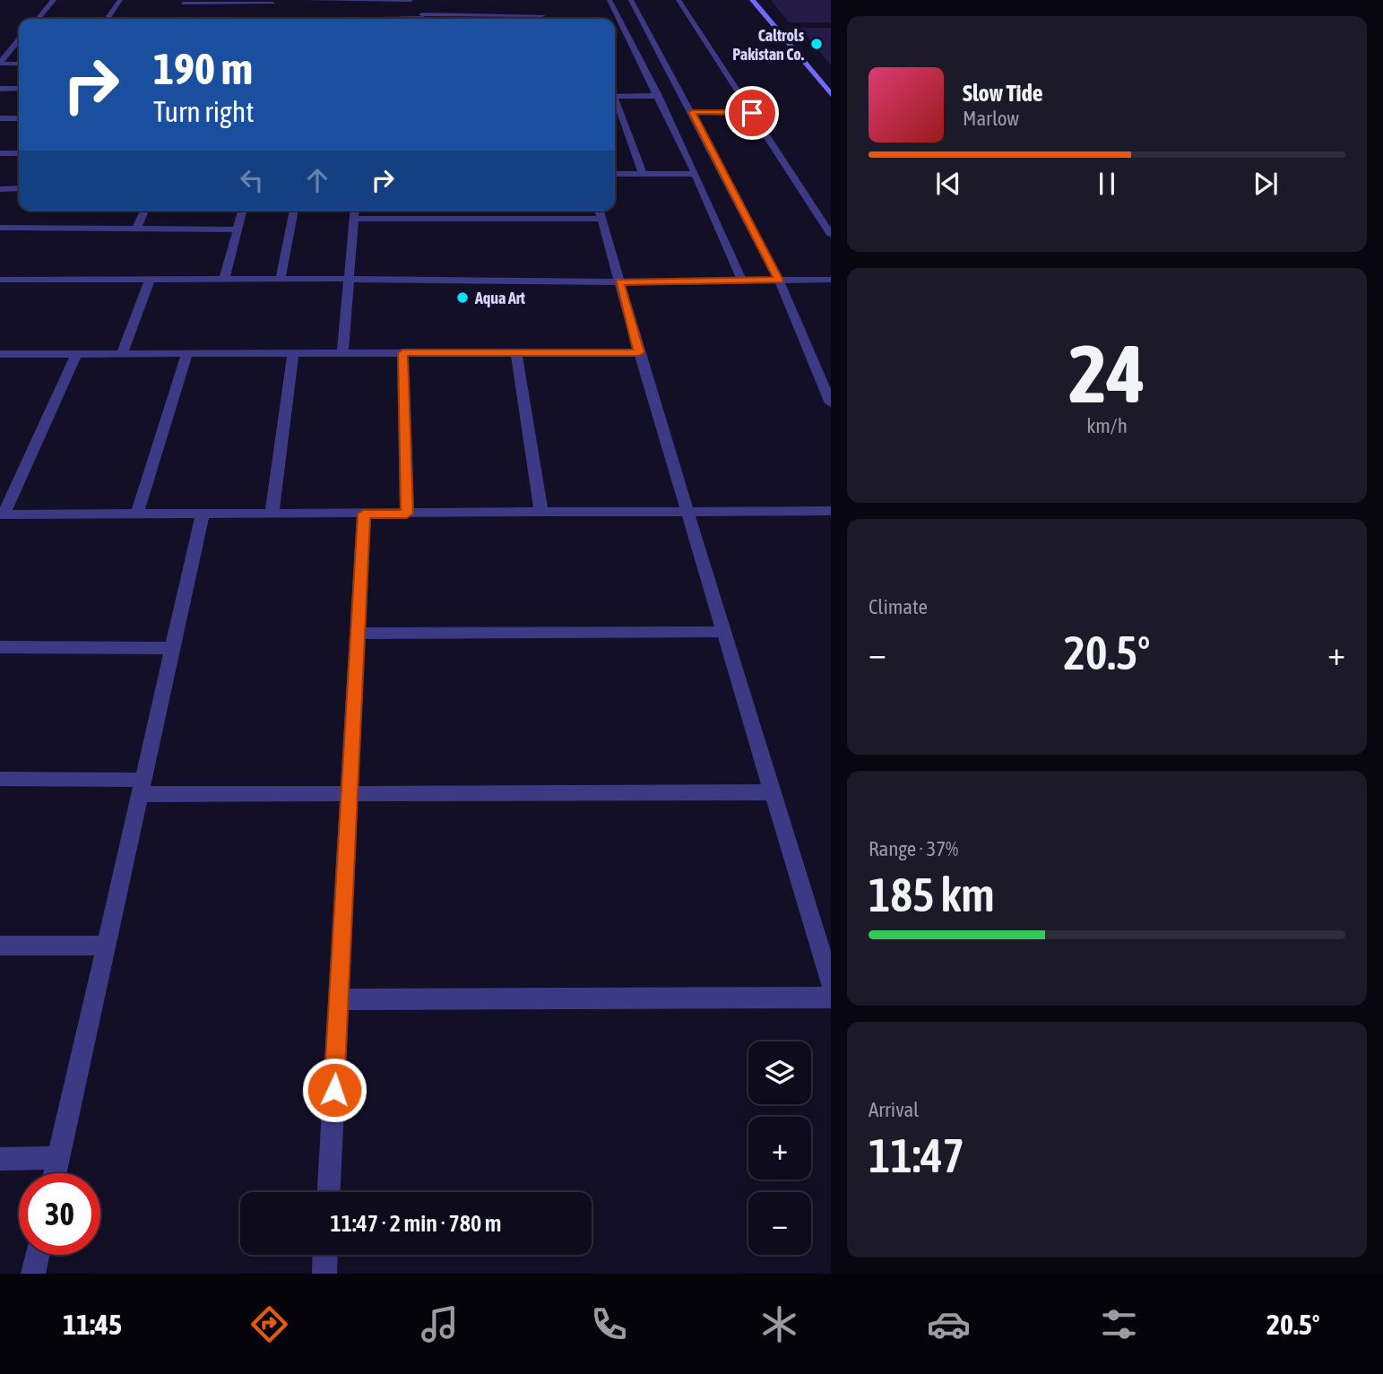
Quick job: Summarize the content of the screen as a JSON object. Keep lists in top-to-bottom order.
{
  "places": ["Caltrols Pakistan Co.", "Aqua Art"],
  "page": {
    "turn": ["190 m", "Turn right"],
    "song": ["Slow Tide", "Marlow"],
    "tile": [
      ["24", "km/h"],
      "Climate",
      ["Range · 37%", "185 km"],
      ["Arrival", "11:47"]
    ],
    "heat": ["−", "20.5°", "+"],
    "map_buttons": ["+", "−"],
    "limit": "30",
    "trip": "11:47 · 2 min · 780 m",
    "tabs": ["11:45", "20.5°"]
  }
}
